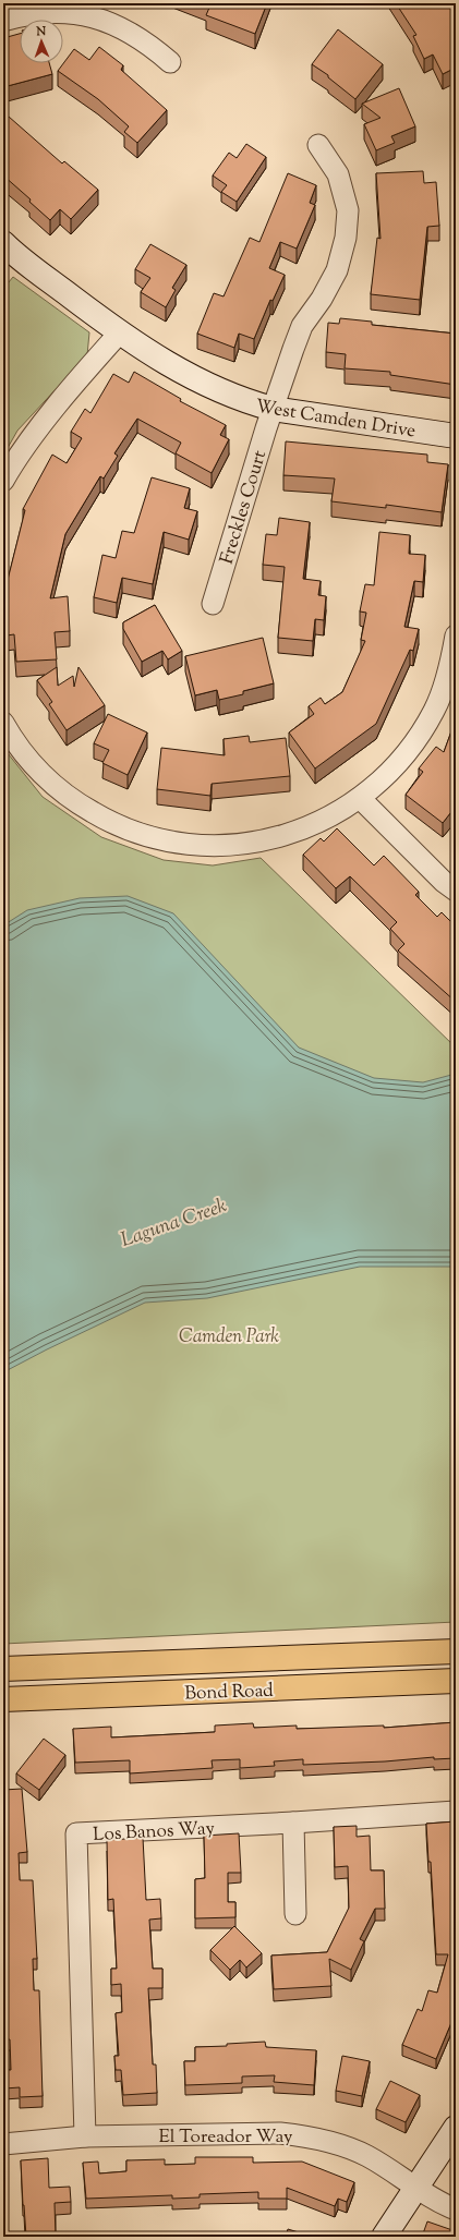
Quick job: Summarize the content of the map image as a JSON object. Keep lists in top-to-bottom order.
{
  "streets": {
    "main road": ["Bond Road"],
    "street": [
      "West Camden Drive",
      "Freckles Court",
      "Los Banos Way",
      "El Toreador Way"
    ]
  },
  "crossings": [
    ["West Camden Drive", "Freckles Court"],
    ["Los Banos Way", "El Toreador Way"]
  ],
  "water": ["Laguna Creek"],
  "parks": ["Camden Park"],
  "north": "top"
}
